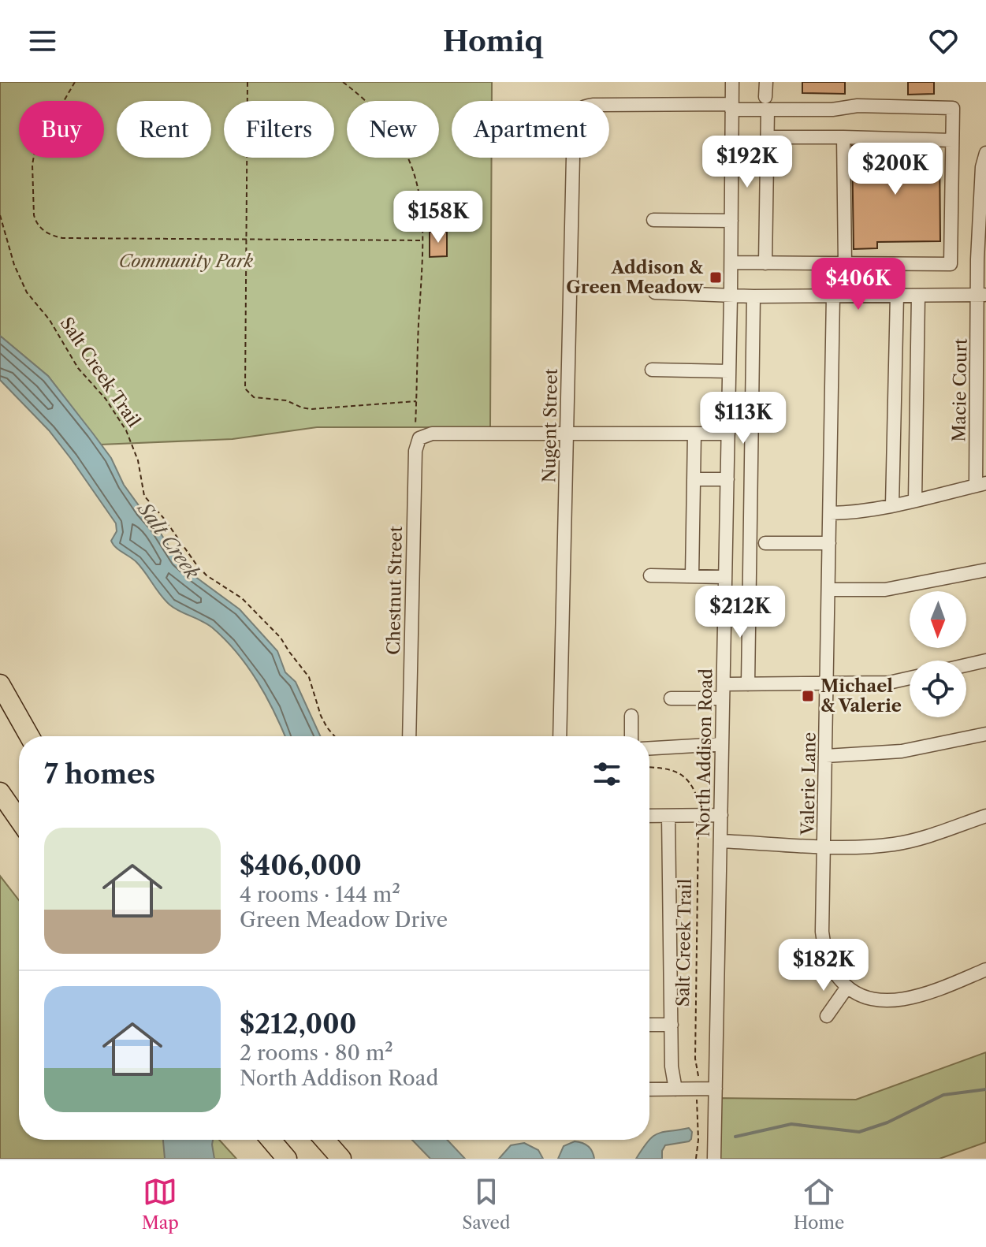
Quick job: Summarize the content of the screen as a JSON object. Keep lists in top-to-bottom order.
{
  "streets": {
    "street": [
      "Macie Court",
      "Nugent Street",
      "Chestnut Street",
      "North Addison Road",
      "Valerie Lane"
    ],
    "path": ["Salt Creek Trail"]
  },
  "crossings": [
    ["Nugent Street", "North Addison Road"]
  ],
  "water": ["Salt Creek"],
  "parks": ["Community Park"],
  "places": {
    "transit": ["Addison & Green Meadow", "Michael & Valerie"]
  },
  "north": "bottom",
  "page": {
    "header": "Homiq",
    "chip": [
      "Buy",
      "Rent",
      "Filters",
      "New",
      "Apartment"
    ],
    "price": [
      "$192K",
      "$200K",
      "$158K",
      "$406K",
      "$113K",
      "$212K",
      "$182K"
    ],
    "heading": "7 homes",
    "list": [
      {
        "name": "$406,000",
        "note": "4 rooms · 144 m² · Green Meadow Drive"
      },
      {
        "name": "$212,000",
        "note": "2 rooms · 80 m² · North Addison Road"
      }
    ],
    "tabs": ["Map", "Saved", "Home"]
  }
}
